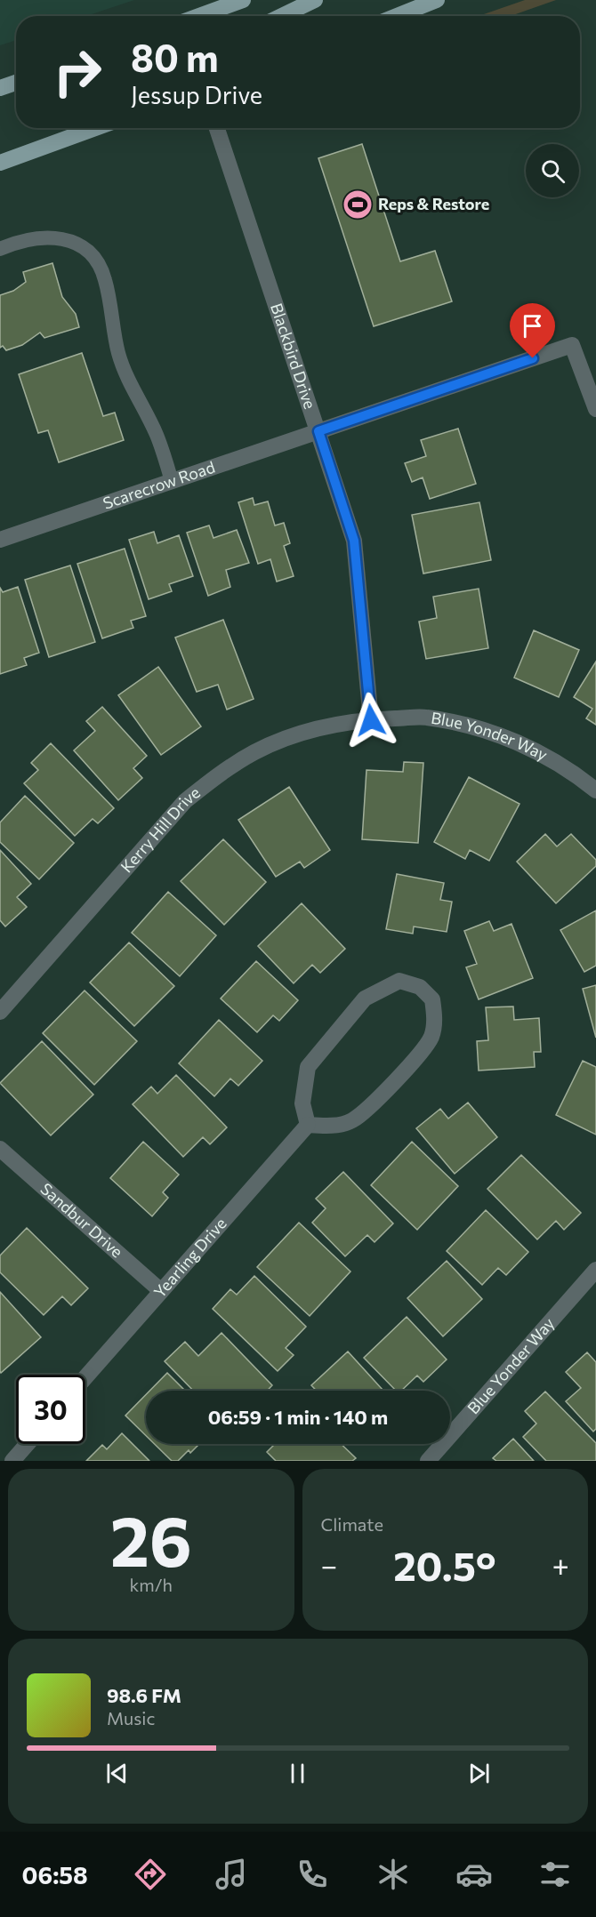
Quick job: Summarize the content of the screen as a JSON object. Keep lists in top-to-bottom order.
{
  "streets": {
    "street": [
      "Blackbird Drive",
      "Scarecrow Road",
      "Blue Yonder Way",
      "Kerry Hill Drive",
      "Sandbur Drive",
      "Yearling Drive"
    ]
  },
  "crossings": [
    ["Blackbird Drive", "Scarecrow Road"],
    ["Blackbird Drive", "Blue Yonder Way"],
    ["Blackbird Drive", "Kerry Hill Drive"],
    ["Blue Yonder Way", "Kerry Hill Drive"],
    ["Sandbur Drive", "Yearling Drive"]
  ],
  "places": {
    "sports": ["Reps & Restore"]
  },
  "page": {
    "turn": ["80 m", "Jessup Drive"],
    "limit": "30",
    "trip": "06:59 · 1 min · 140 m",
    "tile": [
      ["26", "km/h"],
      "Climate"
    ],
    "heat": ["−", "20.5°", "+"],
    "song": ["98.6 FM", "Music"],
    "tabs": "06:58"
  }
}
